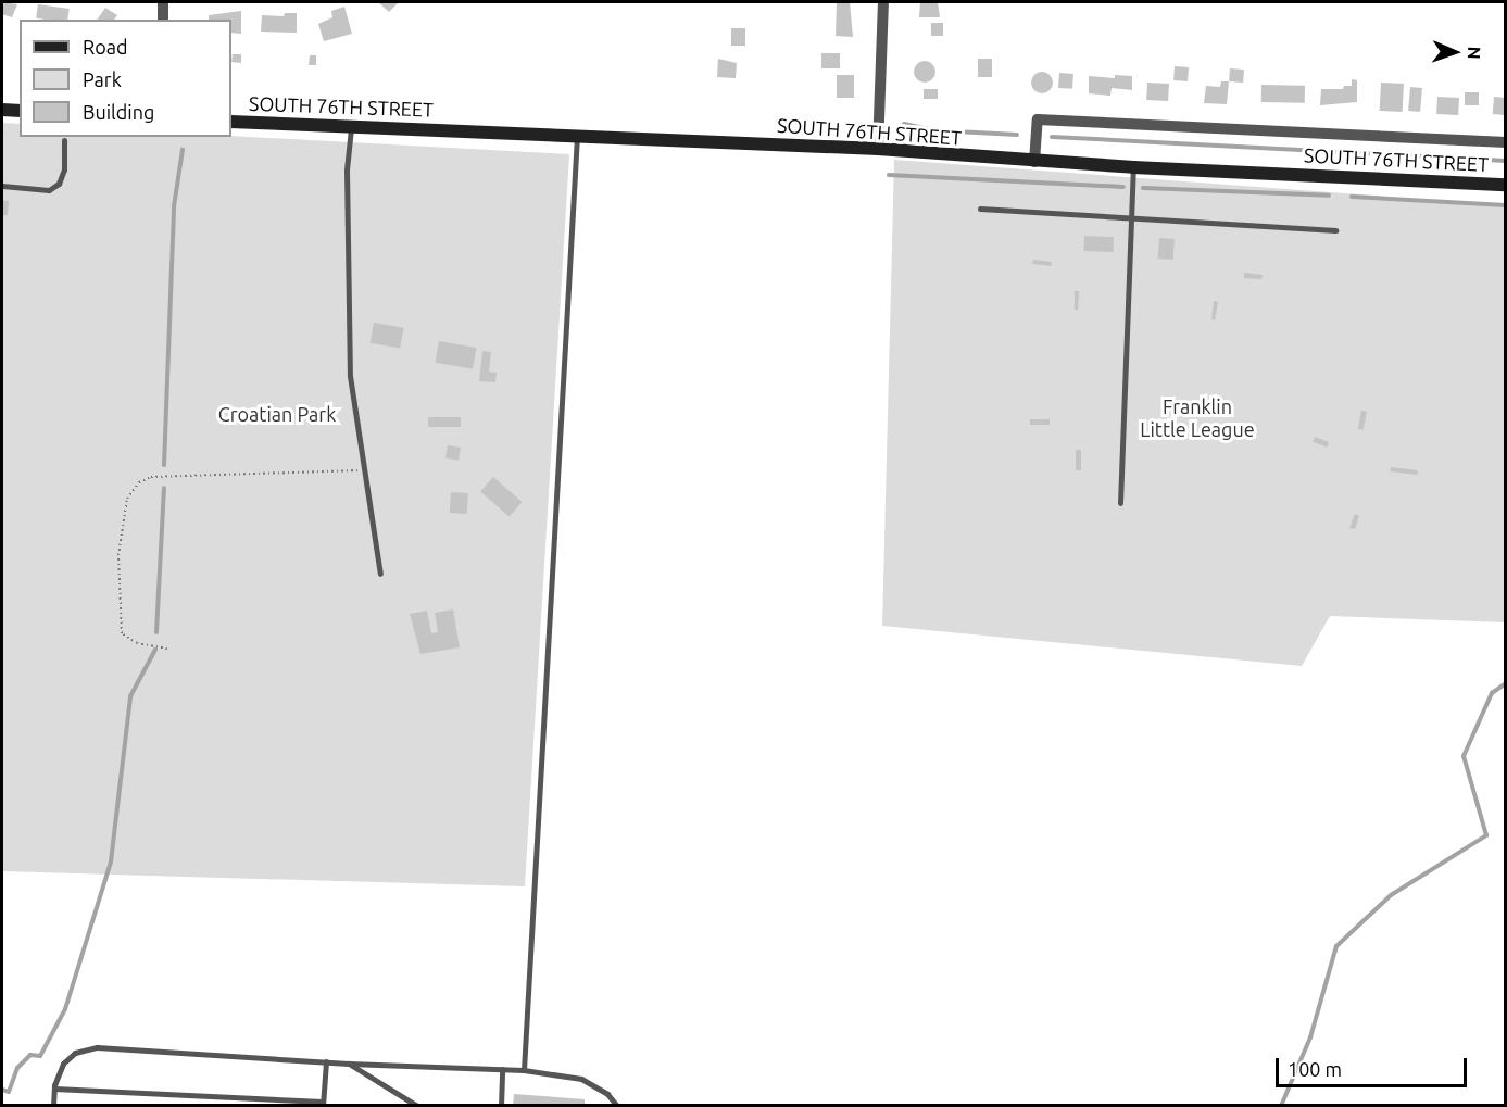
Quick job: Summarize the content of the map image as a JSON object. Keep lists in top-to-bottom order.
{
  "streets": {
    "main road": ["SOUTH 76TH STREET"]
  },
  "parks": ["Franklin Little League", "Croatian Park"],
  "legend": ["Road", "Park", "Building"],
  "scale_bar": "100 m",
  "north": "right"
}
